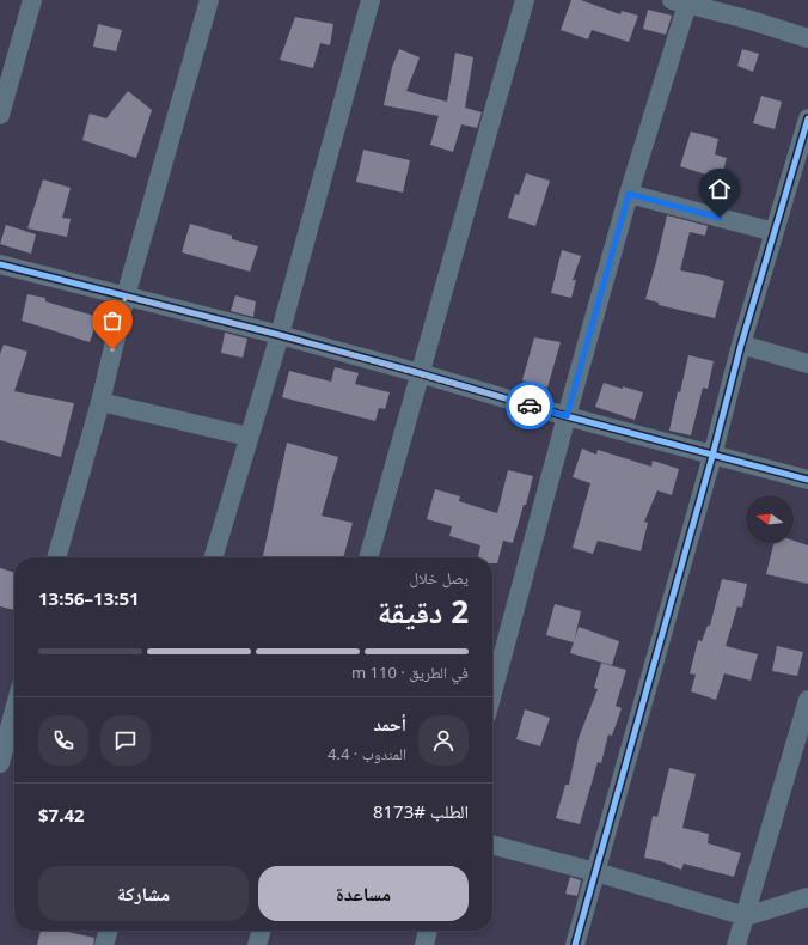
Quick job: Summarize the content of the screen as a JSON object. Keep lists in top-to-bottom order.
{
  "north": "left",
  "page": {
    "heading": ["2 دقيقة", "يصل خلال", "13:51–13:56"],
    "panel": [
      "أحمد",
      "المندوب · 4.4",
      "الطلب #8173",
      "$7.42"
    ],
    "bar": "في الطريق · 110 m",
    "buttons": ["مساعدة", "مشاركة"]
  }
}
